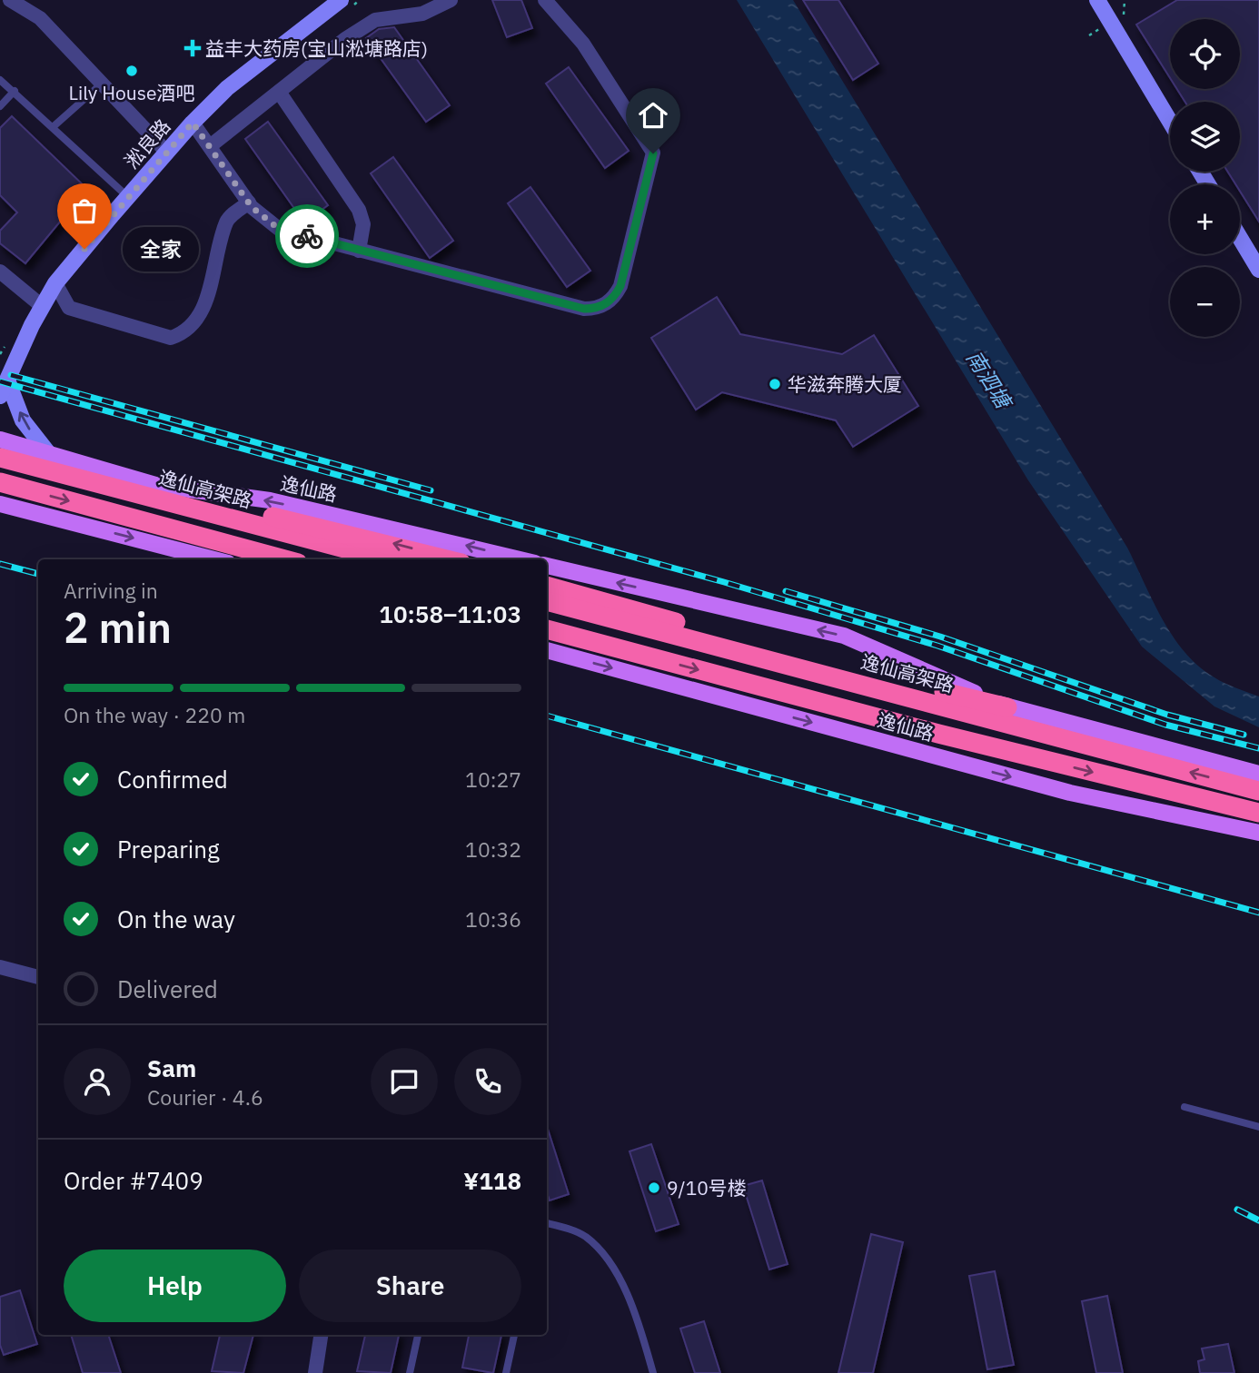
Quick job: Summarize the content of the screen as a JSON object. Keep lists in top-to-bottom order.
{
  "streets": {
    "highway": ["逸仙高架路"],
    "main road": ["逸仙路"],
    "street": ["淞良路"]
  },
  "crossings": [
    ["淞良路", "逸仙路"]
  ],
  "water": ["南泗塘"],
  "places": {
    "health": ["益丰大药房(宝山淞塘路店)"],
    "other": [
      "Lily House酒吧",
      "全家",
      "华滋奔腾大厦",
      "9/10号楼"
    ]
  },
  "page": {
    "map_buttons": ["+", "−"],
    "bubble": "全家",
    "heading": ["2 min", "Arriving in", "10:58–11:03"],
    "panel": [
      "Sam",
      "Courier · 4.6",
      "Order #7409",
      "¥118"
    ],
    "bar": "On the way · 220 m",
    "list": [
      ["Confirmed", "10:27"],
      ["Preparing", "10:32"],
      ["On the way", "10:36"],
      "Delivered"
    ],
    "buttons": ["Help", "Share"]
  }
}
